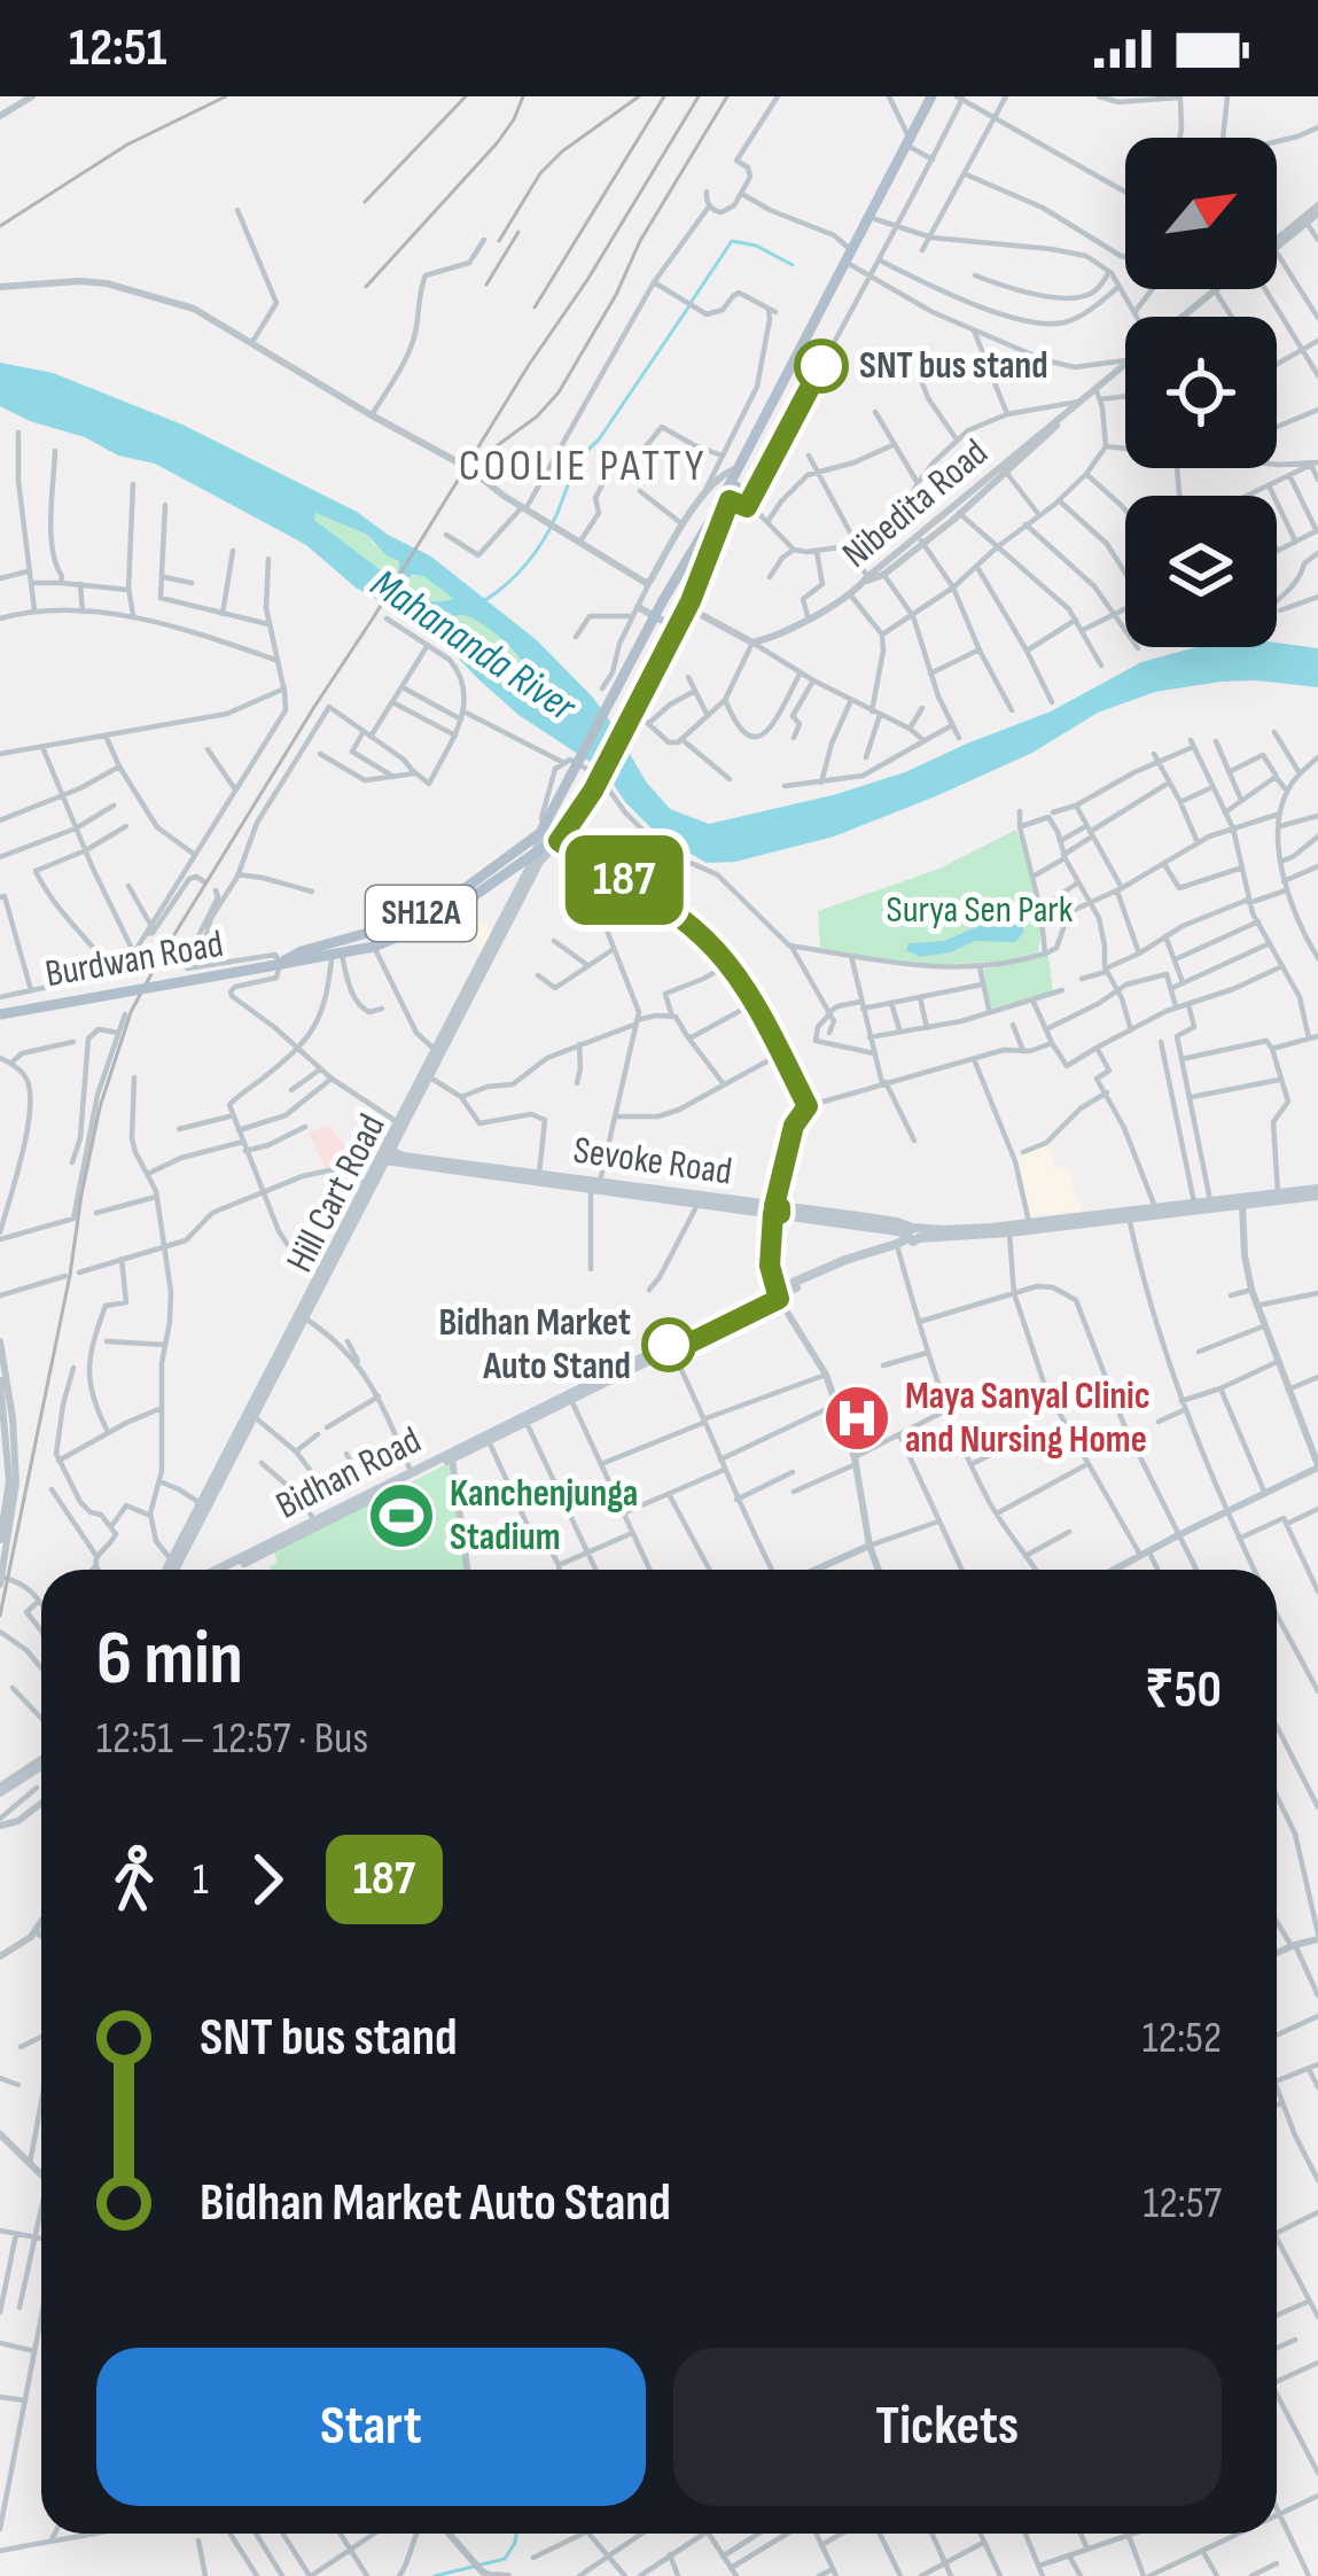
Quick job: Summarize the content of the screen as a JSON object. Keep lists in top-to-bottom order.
{
  "streets": {
    "main road": [
      "SH12A",
      "Burdwan Road",
      "Sevoke Road",
      "Hill Cart Road",
      "Bidhan Road"
    ],
    "street": ["Nibedita Road"]
  },
  "crossings": [
    ["SH12A", "Burdwan Road"],
    ["SH12A", "Hill Cart Road"],
    ["Burdwan Road", "Hill Cart Road"],
    ["Sevoke Road", "Hill Cart Road"],
    ["Sevoke Road", "Bidhan Road"]
  ],
  "districts": ["COOLIE PATTY"],
  "water": ["Mahananda River"],
  "parks": ["Surya Sen Park"],
  "places": {
    "other": ["SNT bus stand", "Bidhan Market Auto Stand"],
    "hospital": ["Maya Sanyal Clinic and Nursing Home"],
    "sports": ["Kanchenjunga Stadium"]
  },
  "lines": ["bus line 187"],
  "north": "top right",
  "page": {
    "status": "12:51",
    "on_map": "187",
    "heading": ["6 min", "12:51 – 12:57 · Bus", "₹50"],
    "legs": ["1", "187"],
    "list": [
      {
        "name": "SNT bus stand",
        "value": "12:52"
      },
      {
        "name": "Bidhan Market Auto Stand",
        "value": "12:57"
      }
    ],
    "buttons": ["Start", "Tickets"]
  }
}
